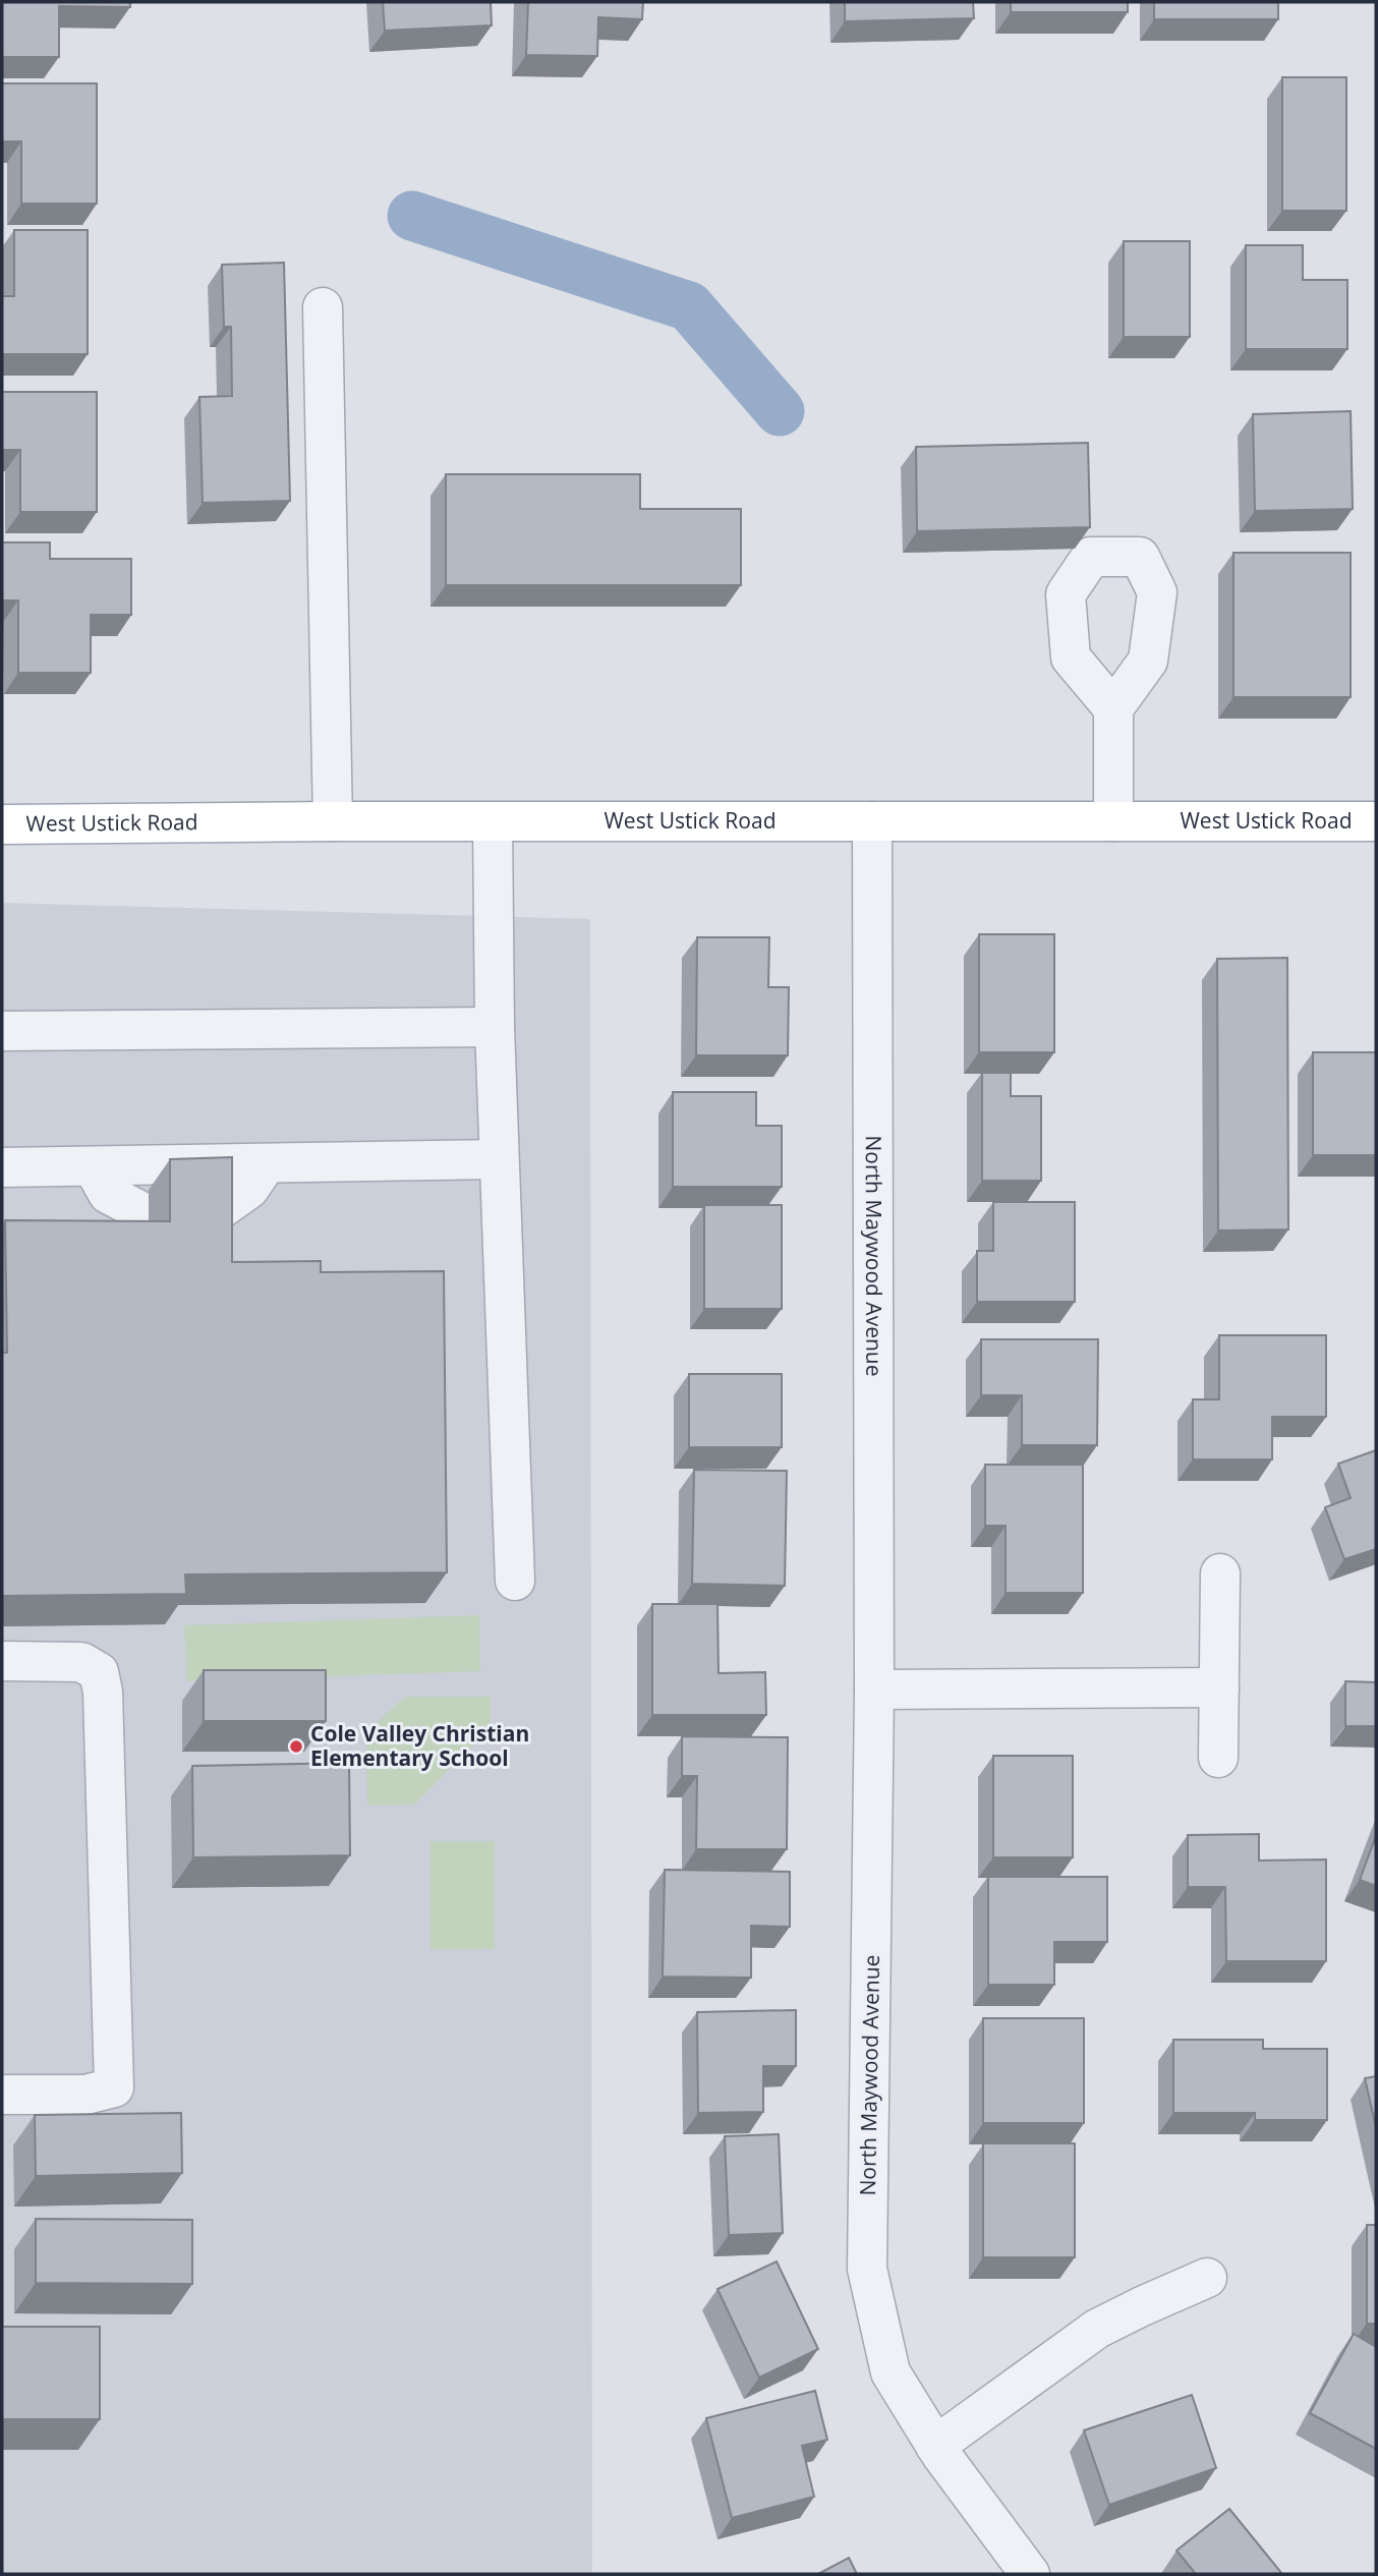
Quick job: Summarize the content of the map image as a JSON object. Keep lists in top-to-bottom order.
{
  "streets": {
    "main road": ["West Ustick Road"],
    "street": ["North Maywood Avenue"]
  },
  "crossings": [
    ["West Ustick Road", "North Maywood Avenue"]
  ],
  "places": ["Cole Valley Christian Elementary School"]
}
